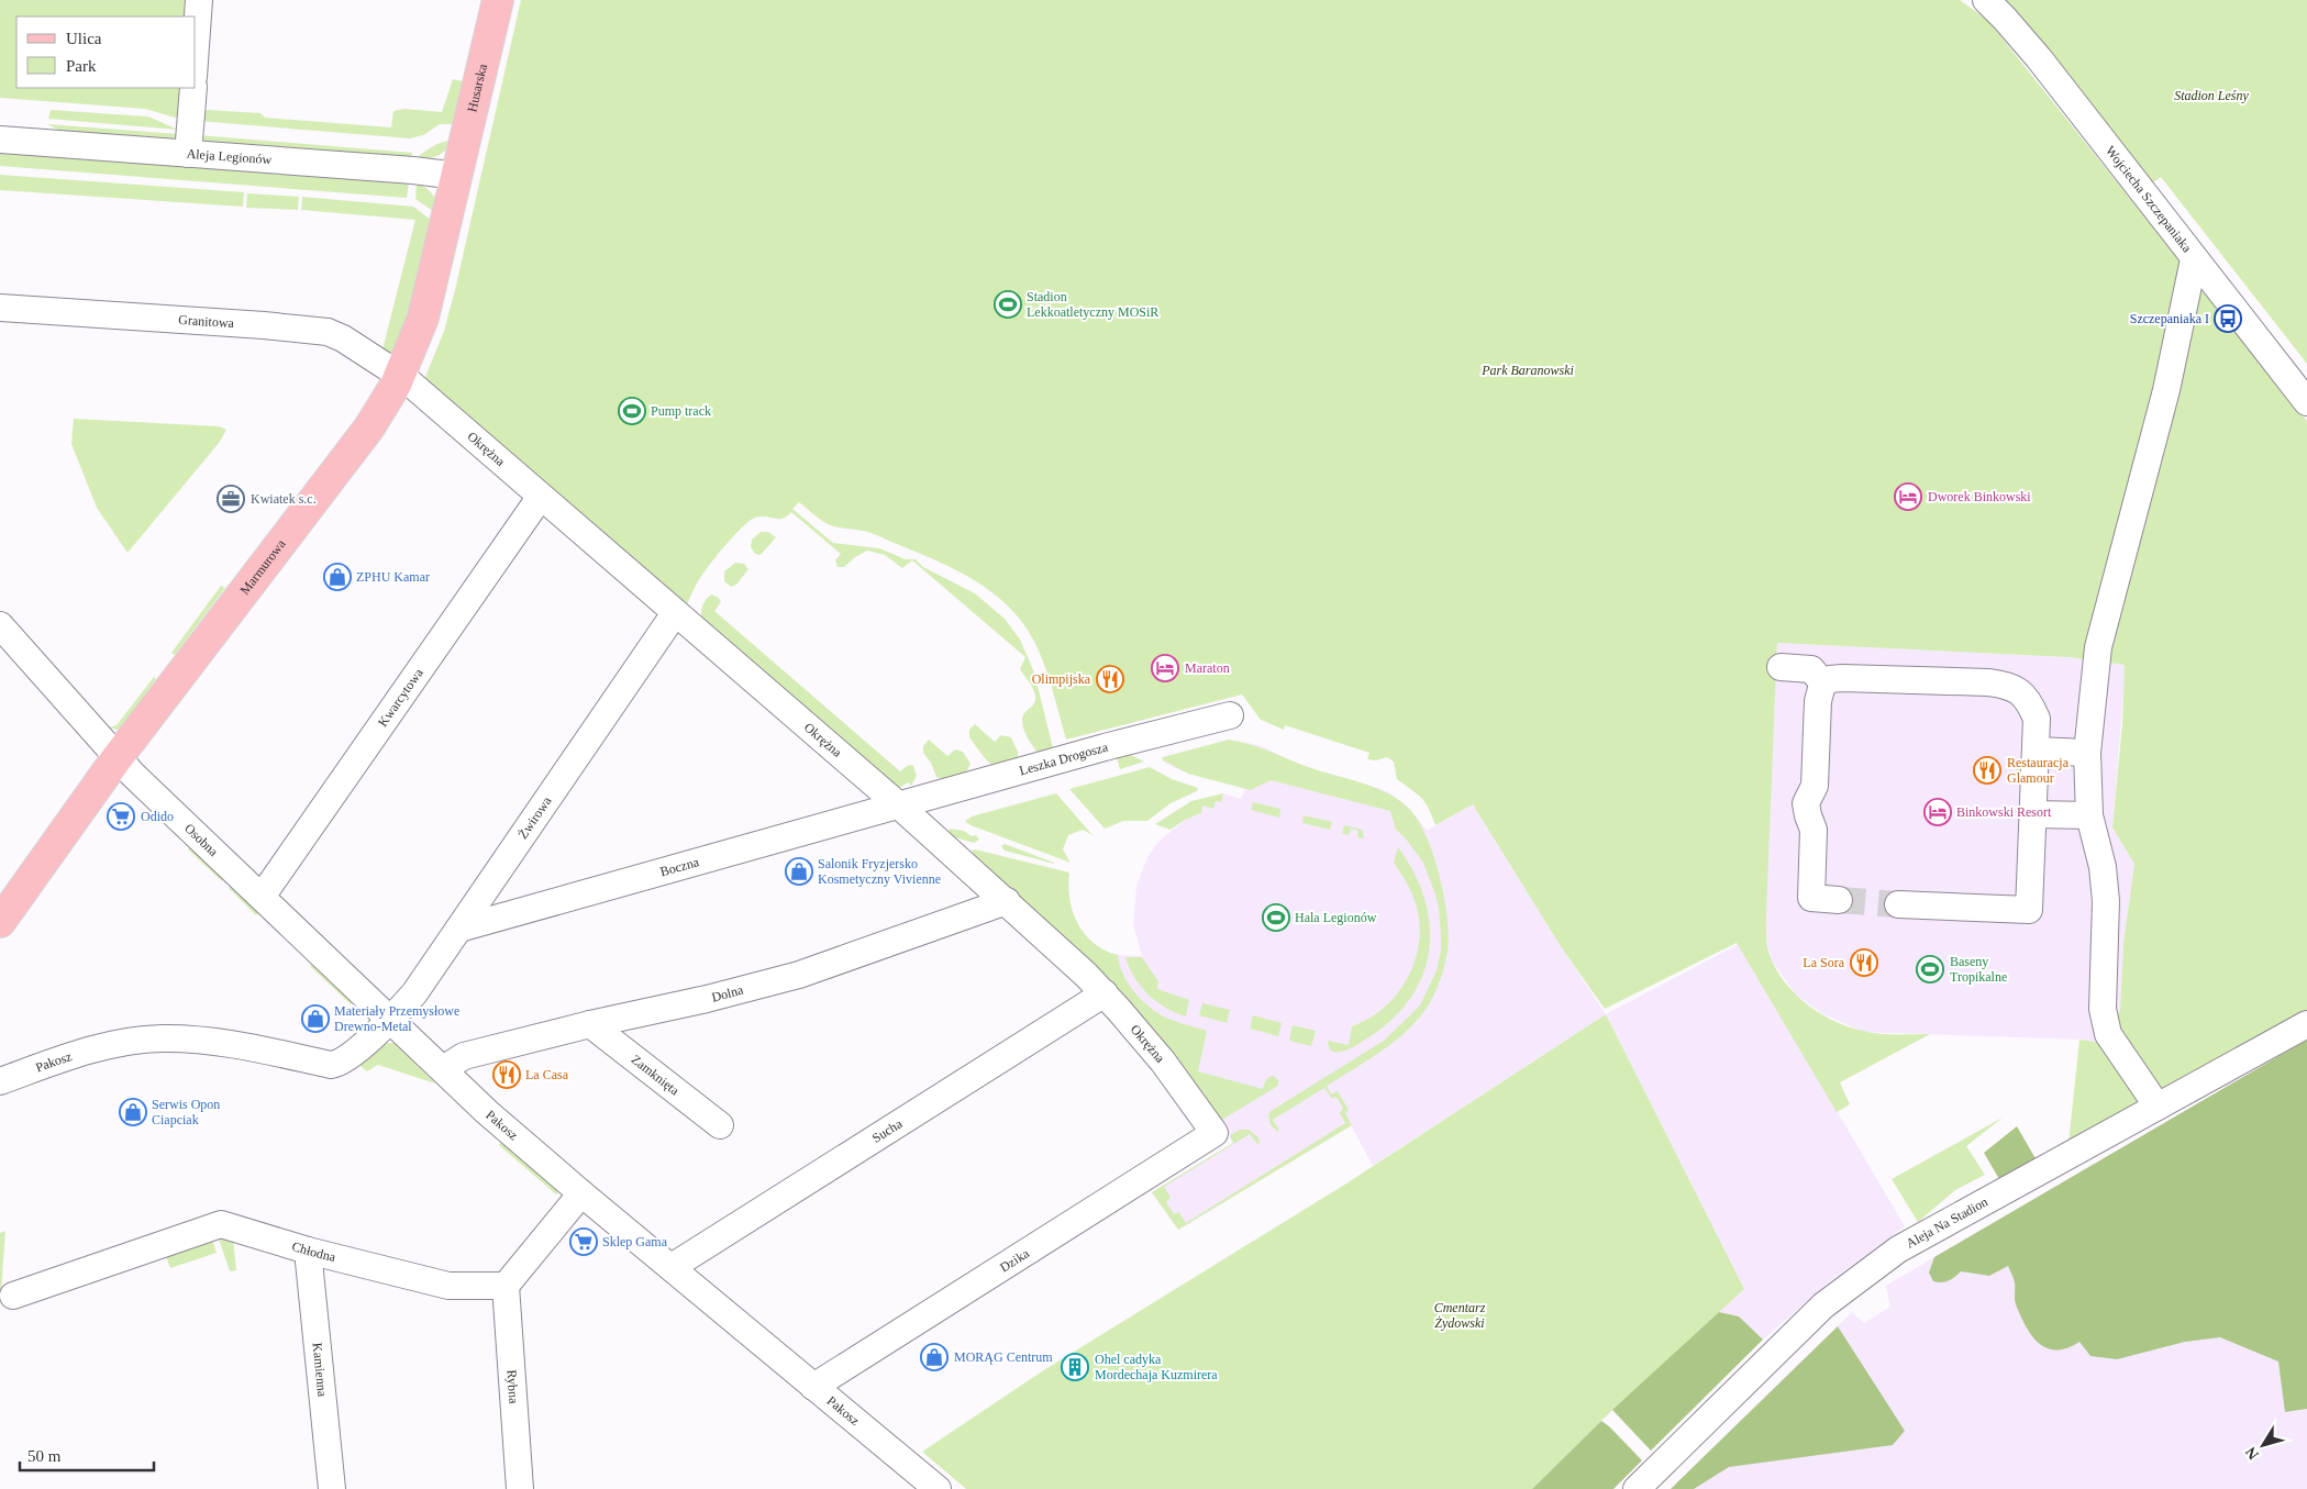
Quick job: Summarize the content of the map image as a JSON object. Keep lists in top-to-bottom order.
{
  "streets": {
    "main road": ["Husarska", "Marmurowa"],
    "street": [
      "Aleja Legionów",
      "Wojciecha Szczepaniaka",
      "Granitowa",
      "Okrężna",
      "Kwarcytowa",
      "Leszka Drogosza",
      "Żwirowa",
      "Osobna",
      "Boczna",
      "Dolna",
      "Pakosz",
      "Zamknięta",
      "Sucha",
      "Aleja Na Stadion",
      "Chłodna",
      "Dzika",
      "Kamienna",
      "Rybna"
    ]
  },
  "crossings": [
    ["Husarska", "Aleja Legionów"],
    ["Husarska", "Marmurowa"],
    ["Aleja Legionów", "Marmurowa"],
    ["Granitowa", "Okrężna"],
    ["Granitowa", "Marmurowa"],
    ["Okrężna", "Marmurowa"],
    ["Okrężna", "Kwarcytowa"],
    ["Okrężna", "Leszka Drogosza"],
    ["Okrężna", "Żwirowa"],
    ["Okrężna", "Boczna"],
    ["Okrężna", "Dolna"],
    ["Okrężna", "Sucha"],
    ["Okrężna", "Dzika"],
    ["Marmurowa", "Osobna"],
    ["Kwarcytowa", "Osobna"],
    ["Leszka Drogosza", "Boczna"],
    ["Żwirowa", "Osobna"],
    ["Żwirowa", "Boczna"],
    ["Żwirowa", "Pakosz"],
    ["Osobna", "Pakosz"],
    ["Dolna", "Pakosz"],
    ["Dolna", "Zamknięta"],
    ["Pakosz", "Sucha"],
    ["Pakosz", "Dzika"],
    ["Chłodna", "Kamienna"],
    ["Chłodna", "Rybna"]
  ],
  "parks": ["Stadion Leśny", "Park Baranowski", "Cmentarz Żydowski"],
  "places": {
    "sports": [
      "Stadion Lekkoatletyczny MOSiR",
      "Pump track",
      "Hala Legionów",
      "Baseny Tropikalne"
    ],
    "bus stop": ["Szczepaniaka I"],
    "hotel": ["Dworek Binkowski", "Maraton", "Binkowski Resort"],
    "office": ["Kwiatek s.c."],
    "shop": [
      "ZPHU Kamar",
      "Salonik Fryzjersko Kosmetyczny Vivienne",
      "Materiały Przemysłowe Drewno-Metal",
      "Serwis Opon Ciapciak",
      "MORĄG Centrum"
    ],
    "restaurant": [
      "Olimpijska",
      "Restauracja Glamour",
      "La Sora",
      "La Casa"
    ],
    "supermarket": ["Odido", "Sklep Gama"],
    "building": ["Ohel cadyka Mordechaja Kuzmirera"]
  },
  "legend": ["Ulica", "Park"],
  "scale_bar": "50 m",
  "north": "bottom left"
}
